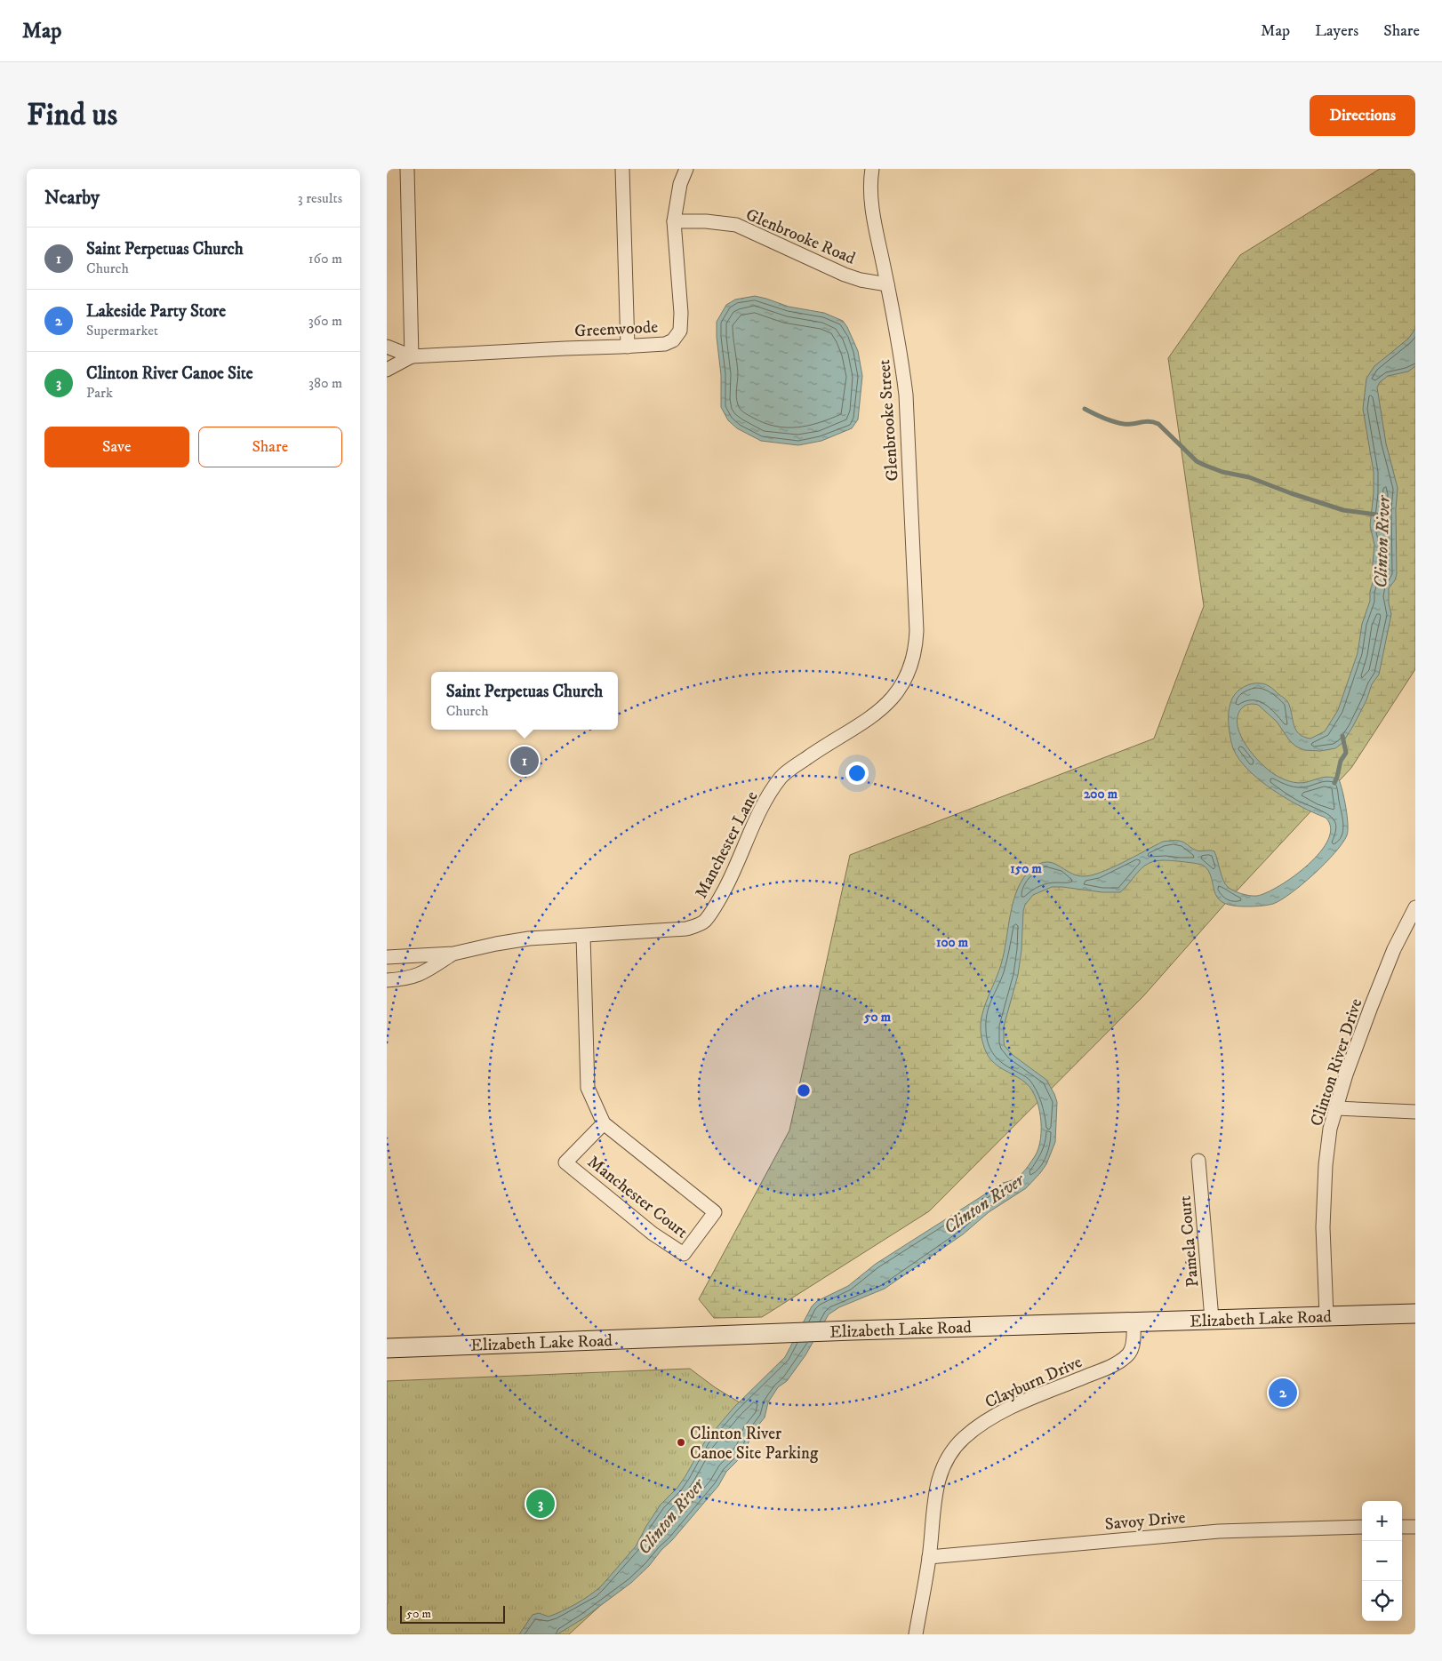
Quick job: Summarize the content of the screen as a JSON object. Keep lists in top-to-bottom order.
{
  "streets": {
    "street": [
      "Glenbrooke Road",
      "Greenwoode",
      "Glenbrooke Street",
      "Manchester Lane",
      "Clinton River Drive",
      "Manchester Court",
      "Pamela Court",
      "Elizabeth Lake Road",
      "Clayburn Drive",
      "Savoy Drive"
    ]
  },
  "crossings": [
    ["Glenbrooke Road", "Greenwoode"],
    ["Glenbrooke Road", "Glenbrooke Street"],
    ["Glenbrooke Street", "Manchester Lane"],
    ["Manchester Lane", "Manchester Court"],
    ["Clinton River Drive", "Elizabeth Lake Road"],
    ["Pamela Court", "Elizabeth Lake Road"],
    ["Elizabeth Lake Road", "Clayburn Drive"],
    ["Clayburn Drive", "Savoy Drive"]
  ],
  "water": ["Clinton River"],
  "places": ["Clinton River Canoe Site Parking"],
  "scale_bar": "50 m",
  "page": {
    "header": "Map",
    "nav": ["Map", "Layers", "Share"],
    "buttons": [
      "Directions",
      ["Save", "Share"]
    ],
    "title": "Find us",
    "heading": ["Nearby", "3 results"],
    "list": [
      {
        "mark": "1",
        "name": "Saint Perpetuas Church",
        "note": "Church",
        "value": "160 m"
      },
      {
        "mark": "2",
        "name": "Lakeside Party Store",
        "note": "Supermarket",
        "value": "360 m"
      },
      {
        "mark": "3",
        "name": "Clinton River Canoe Site",
        "note": "Park",
        "value": "380 m"
      }
    ],
    "popup": ["Saint Perpetuas Church", "Church"],
    "pins": ["1", "2", "3"],
    "map_buttons": ["+", "−"],
    "scale": "50 m"
  },
  "rings": [
    "200 m",
    "150 m",
    "100 m",
    "50 m"
  ]
}
